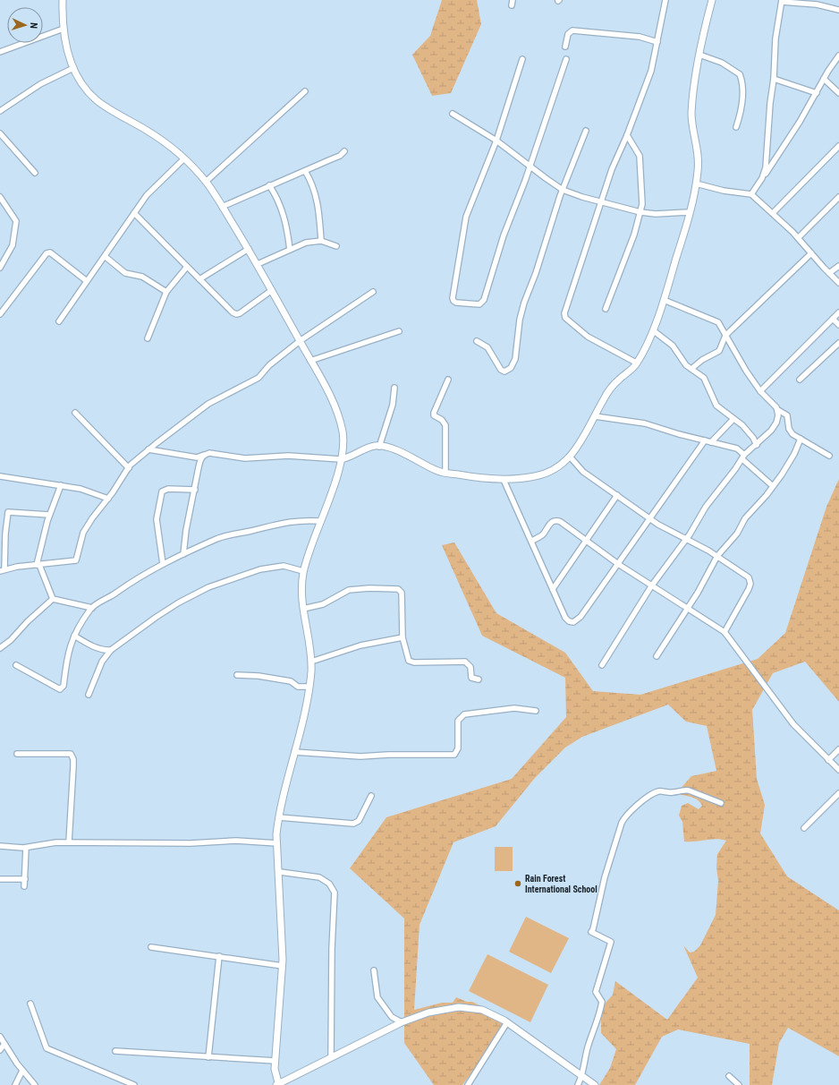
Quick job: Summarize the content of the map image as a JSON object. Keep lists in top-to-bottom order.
{
  "places": ["Rain Forest International School"],
  "north": "right"
}
